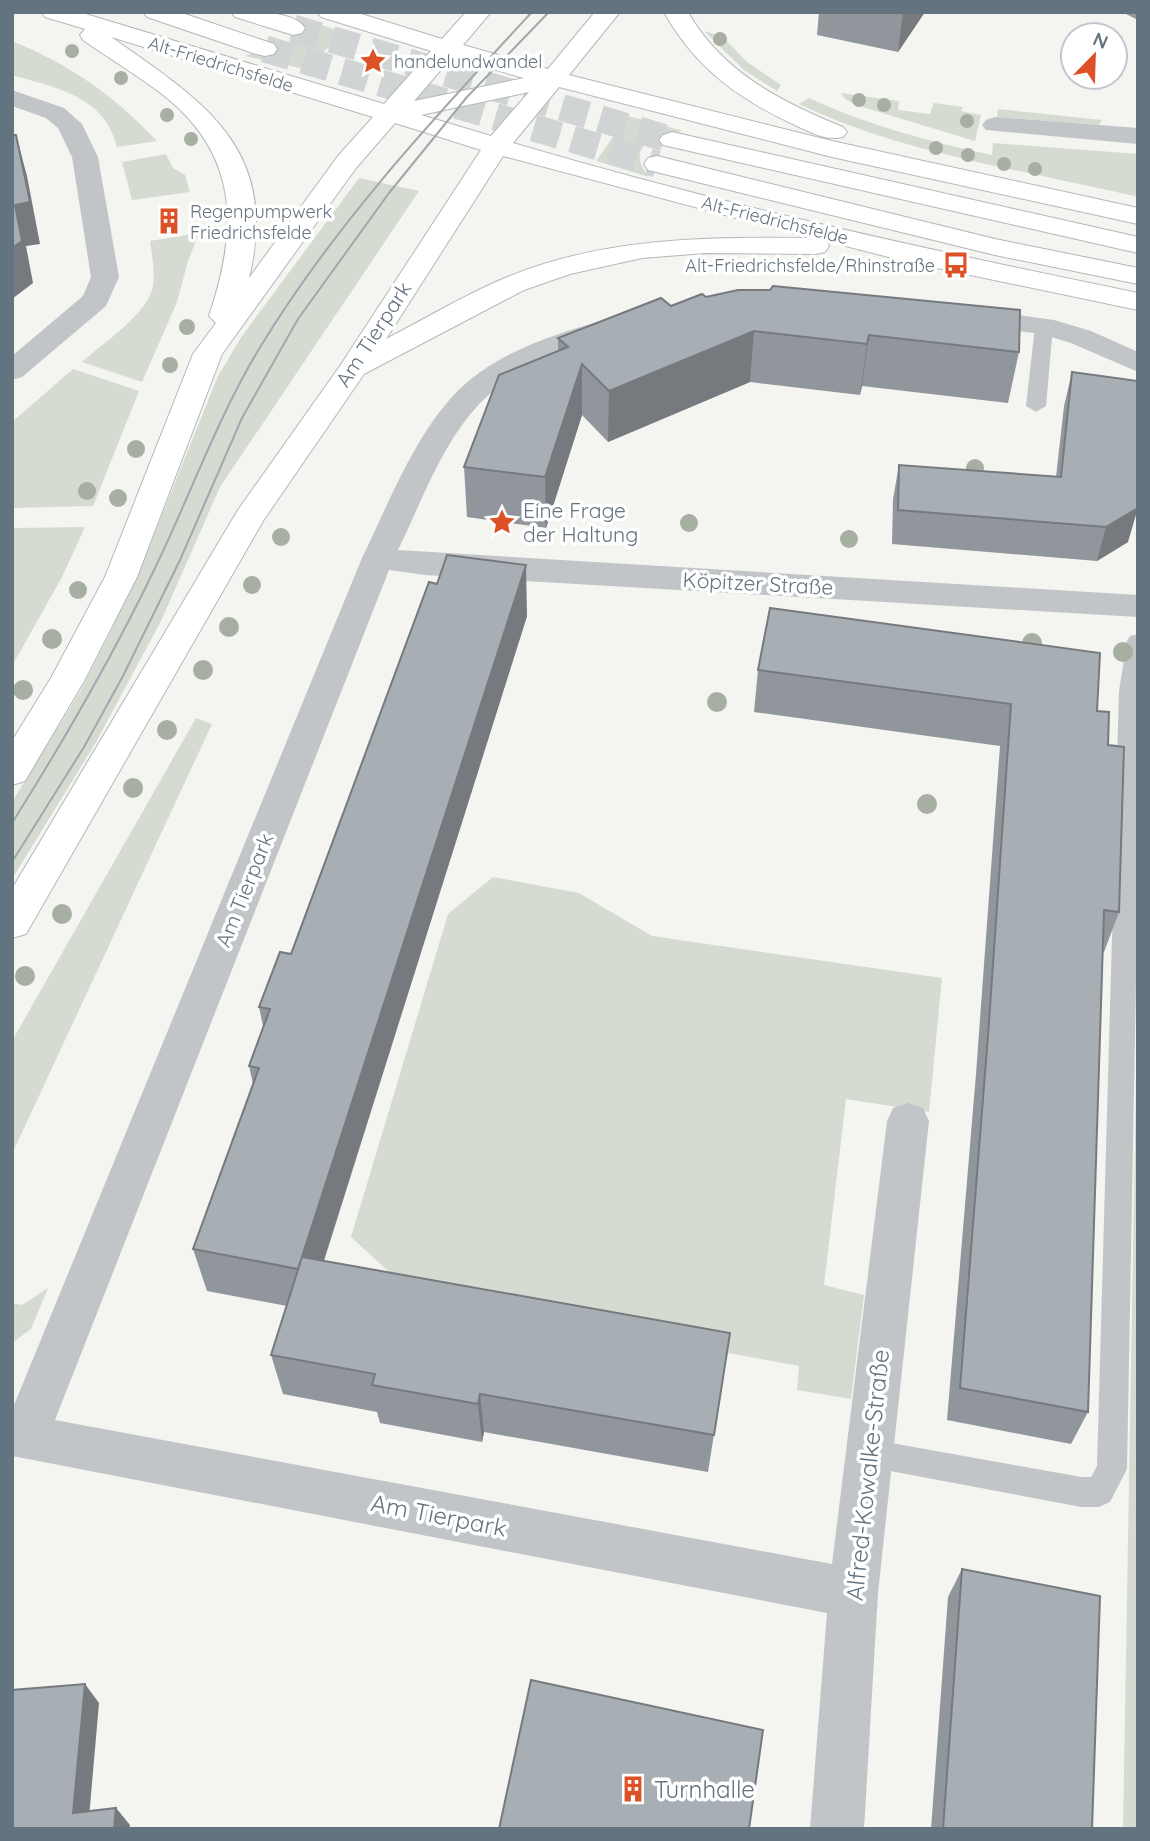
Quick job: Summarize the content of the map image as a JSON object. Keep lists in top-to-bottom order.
{
  "streets": {
    "main road": ["Alt-Friedrichsfelde", "Am Tierpark"],
    "street": ["Köpitzer Straße", "Alfred-Kowalke-Straße"]
  },
  "crossings": [
    ["Alt-Friedrichsfelde", "Am Tierpark"],
    ["Am Tierpark", "Köpitzer Straße"],
    ["Am Tierpark", "Alfred-Kowalke-Straße"]
  ],
  "places": {
    "place": ["handelundwandel", "Eine Frage der Haltung"],
    "building": ["Regenpumpwerk Friedrichsfelde", "Turnhalle"],
    "bus stop": ["Alt-Friedrichsfelde/Rhinstraße"]
  },
  "north": "top right"
}
